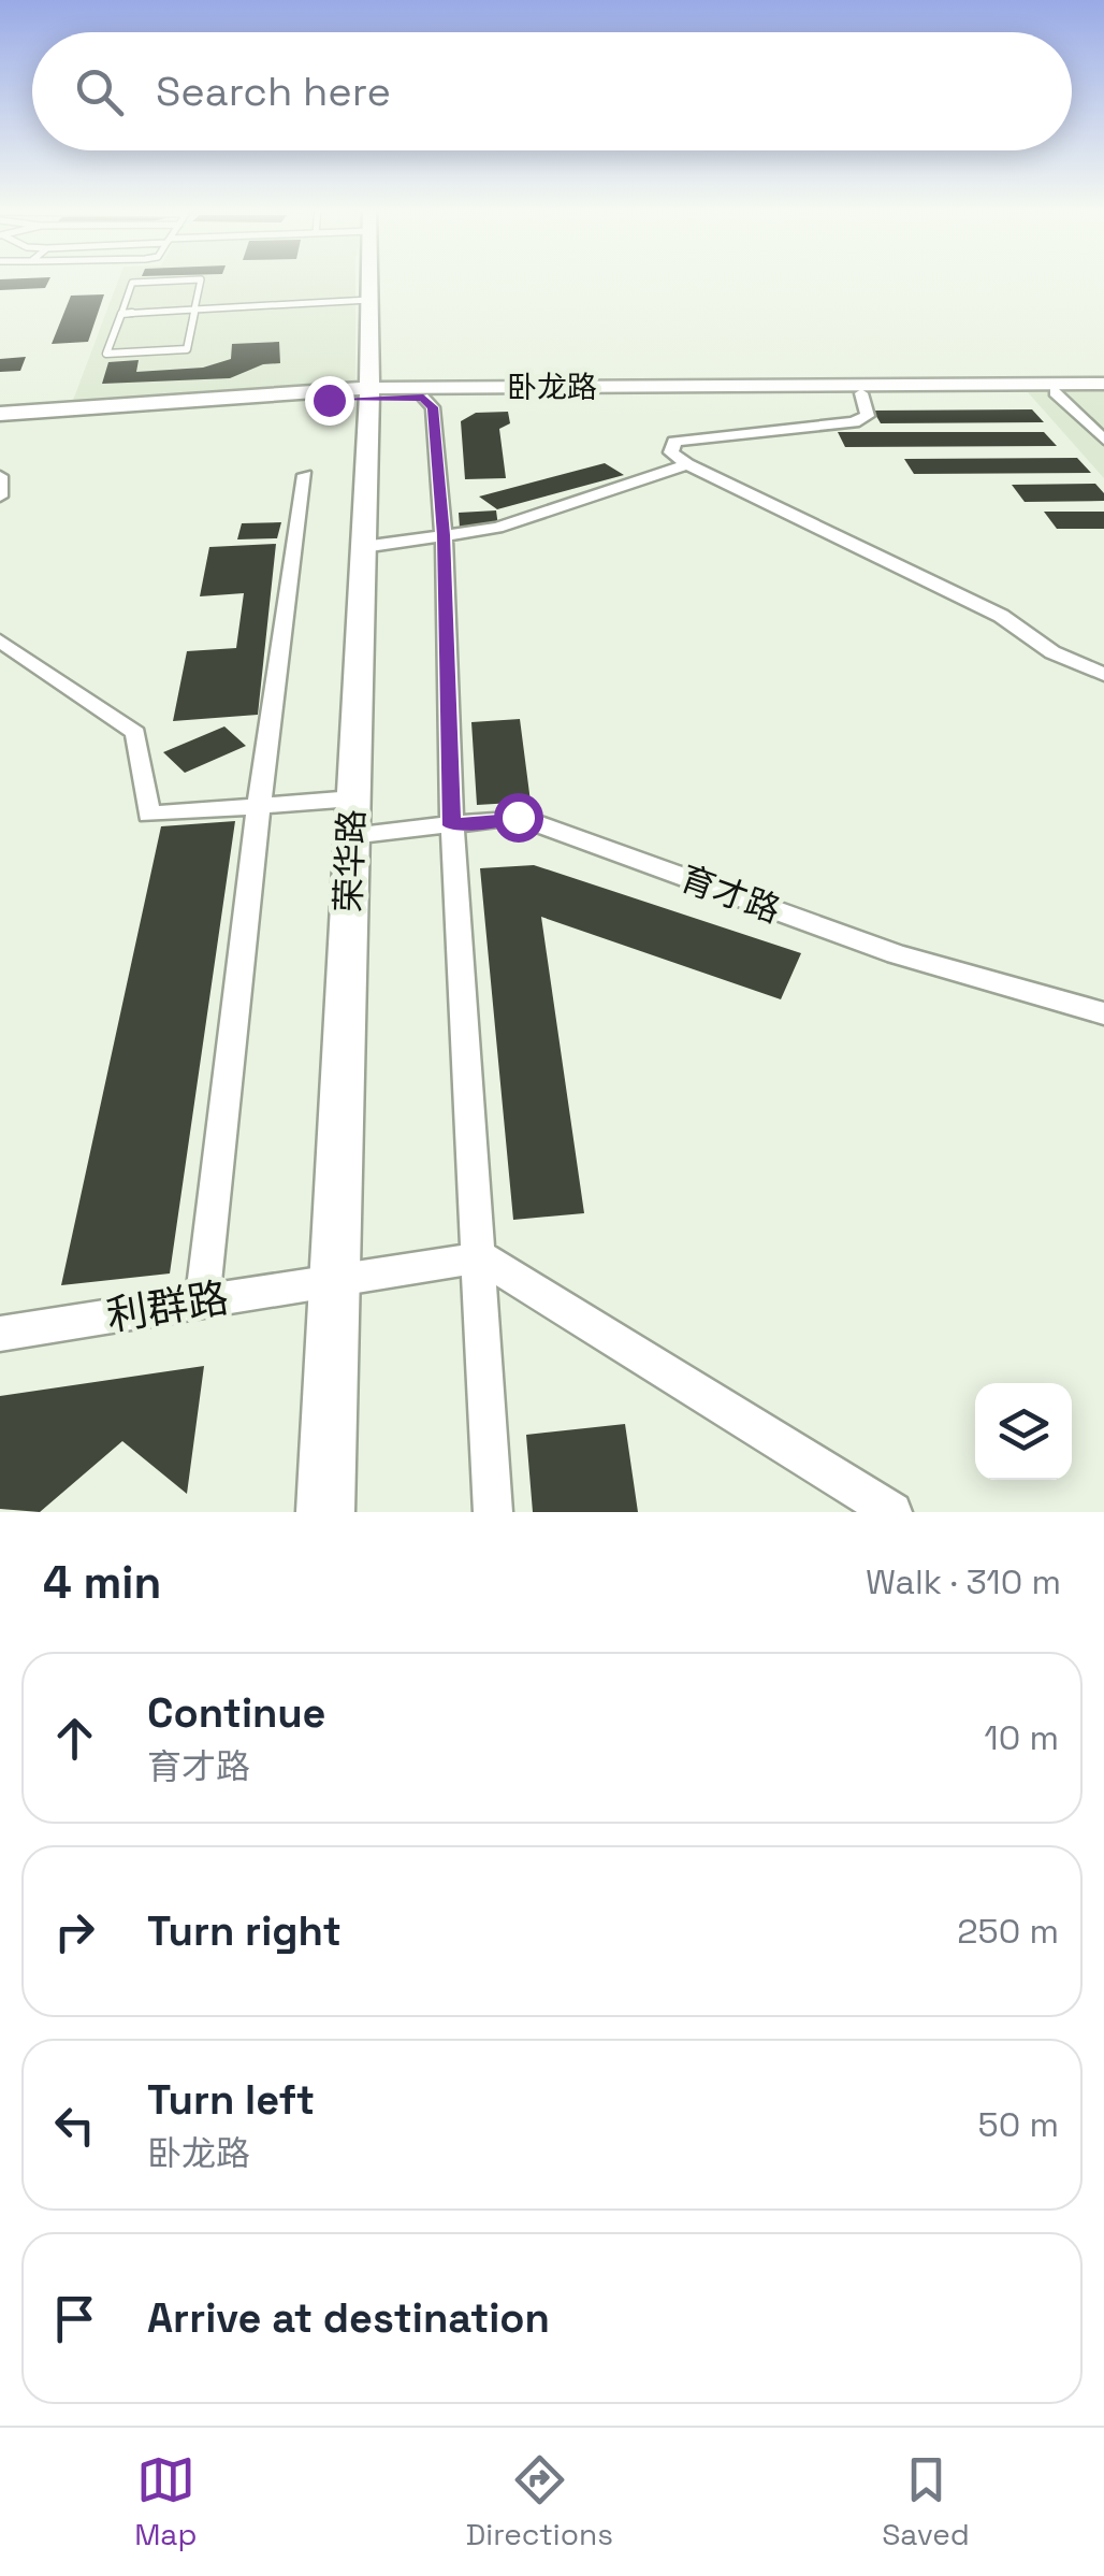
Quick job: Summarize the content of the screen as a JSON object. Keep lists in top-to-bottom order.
{
  "streets": {
    "main road": ["卧龙路", "荣华路"],
    "street": ["育才路", "利群路"]
  },
  "crossings": [
    ["卧龙路", "荣华路"],
    ["荣华路", "育才路"],
    ["荣华路", "利群路"]
  ],
  "page": {
    "search": "Search here",
    "heading": ["4 min", "Walk · 310 m"],
    "list": [
      ["Continue", "育才路", "10 m"],
      ["Turn right", "250 m"],
      ["Turn left", "卧龙路", "50 m"],
      "Arrive at destination"
    ],
    "nav": ["Map", "Directions", "Saved"]
  }
}
